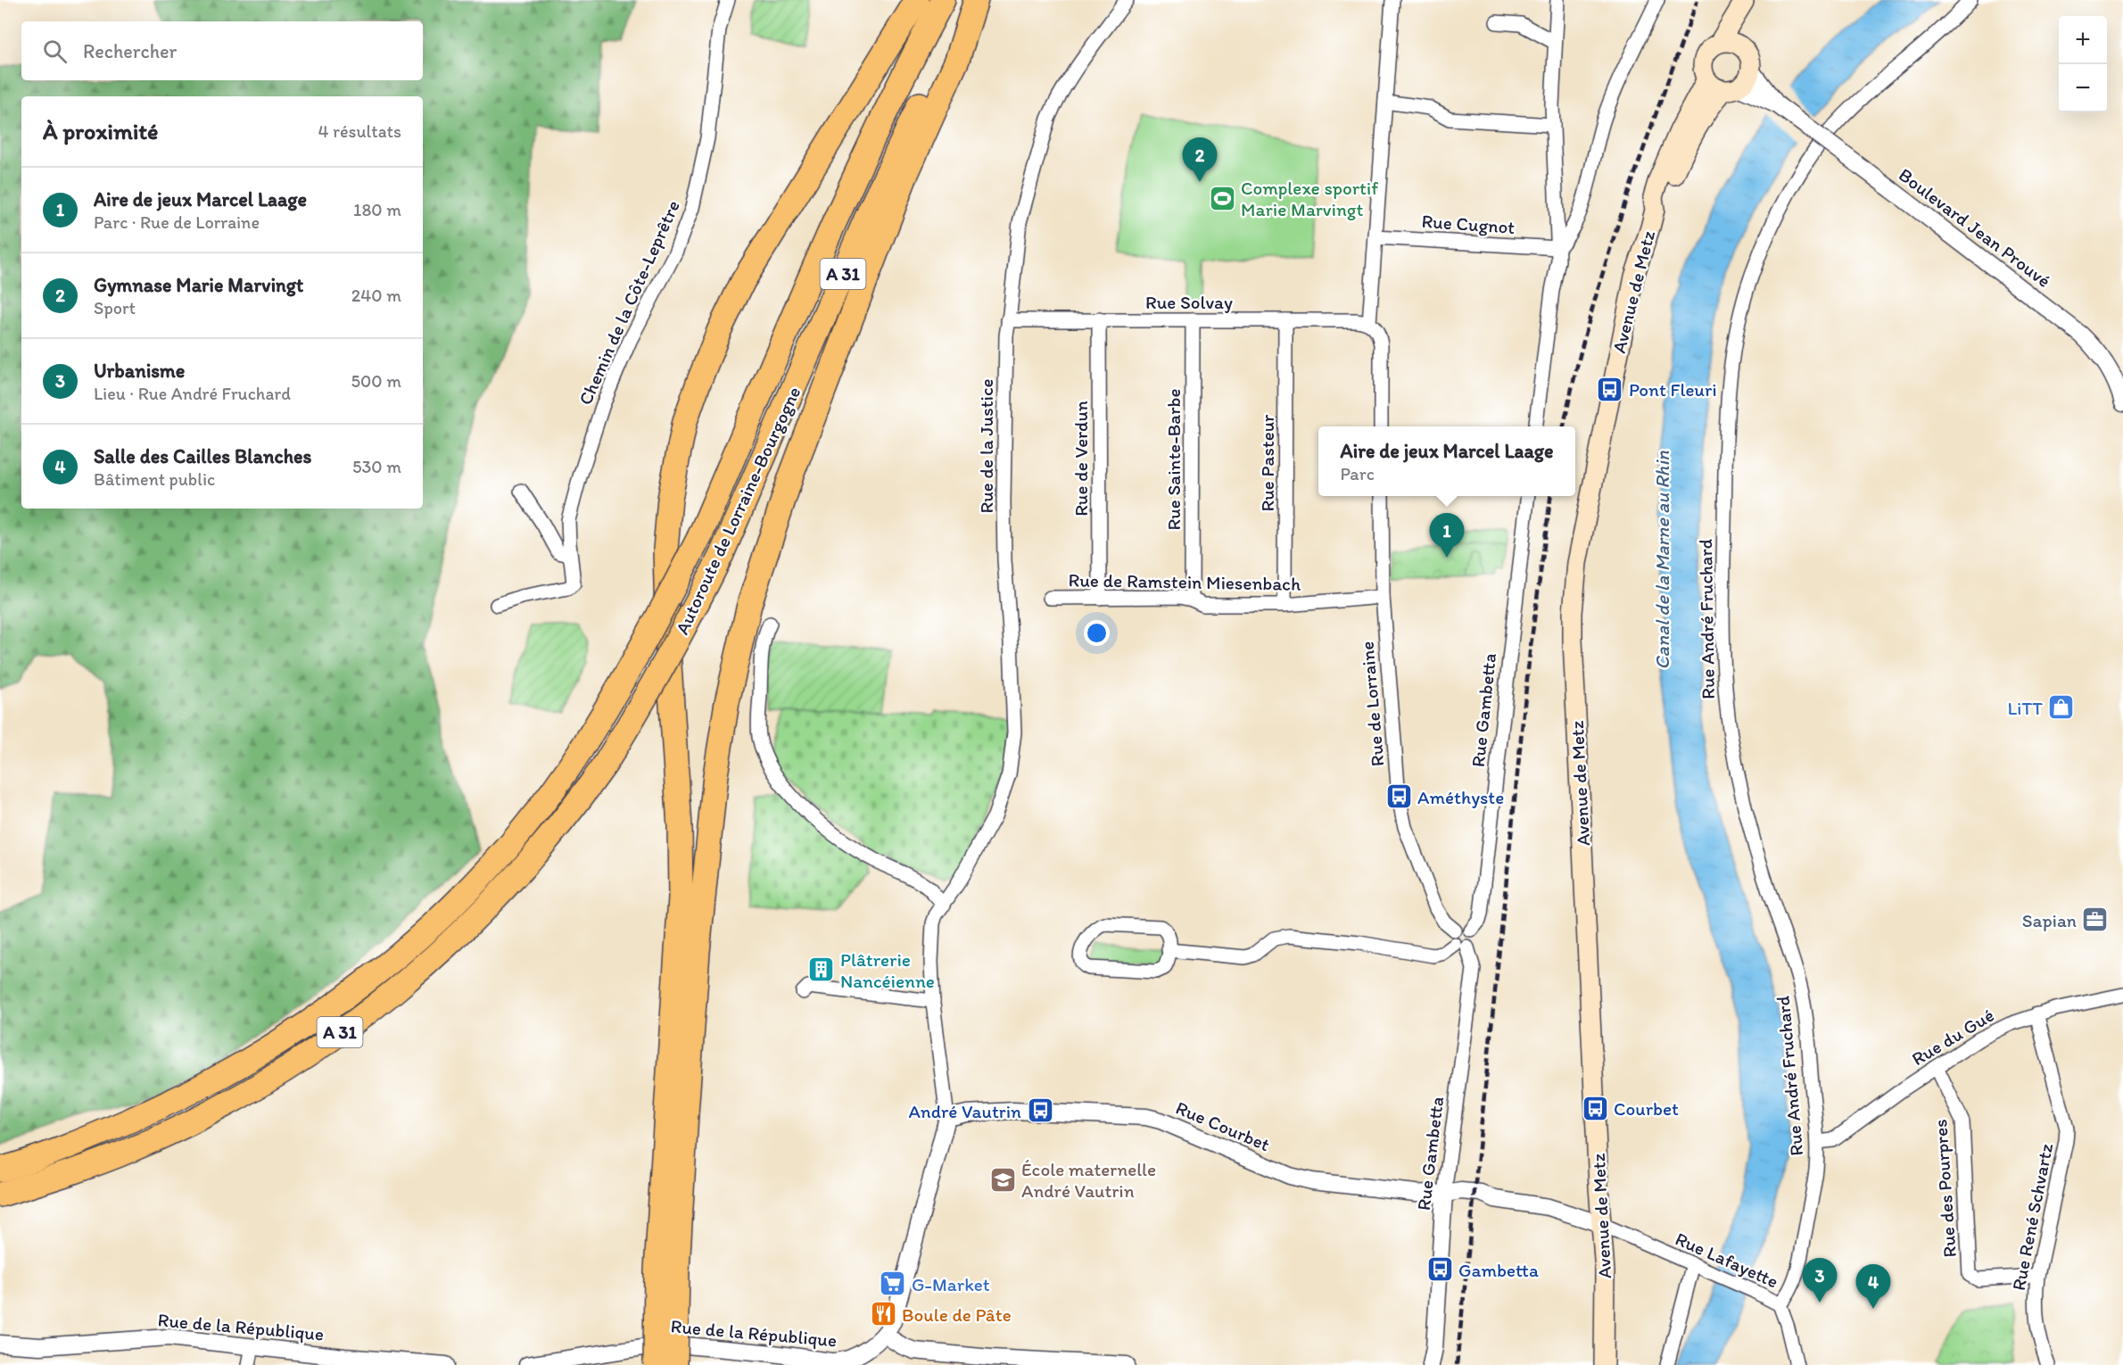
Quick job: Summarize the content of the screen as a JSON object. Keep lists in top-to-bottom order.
{
  "streets": {
    "highway": ["A 31", "Autoroute de Lorraine-Bourgogne"],
    "main road": ["Avenue de Metz"],
    "street": [
      "Rue Cugnot",
      "Boulevard Jean Prouvé",
      "Rue Solvay",
      "Chemin de la Côte-Leprêtre",
      "Rue de la Justice",
      "Rue de Verdun",
      "Rue Sainte-Barbe",
      "Rue Pasteur",
      "Rue de Ramstein Miesenbach",
      "Rue André Fruchard",
      "Rue de Lorraine",
      "Rue Gambetta",
      "Rue du Gué",
      "Rue Courbet",
      "Rue des Pourpres",
      "Rue René Schvartz",
      "Rue Lafayette",
      "Rue de la République"
    ]
  },
  "crossings": [
    ["Boulevard Jean Prouvé", "Avenue de Metz"],
    ["Avenue de Metz", "Rue Courbet"],
    ["Avenue de Metz", "Rue Lafayette"],
    ["Rue Solvay", "Rue de la Justice"],
    ["Rue Solvay", "Rue de Verdun"],
    ["Rue Solvay", "Rue Sainte-Barbe"],
    ["Rue Solvay", "Rue Pasteur"],
    ["Rue de la Justice", "Rue Courbet"],
    ["Rue de Verdun", "Rue de Ramstein Miesenbach"],
    ["Rue Sainte-Barbe", "Rue de Ramstein Miesenbach"],
    ["Rue Pasteur", "Rue de Ramstein Miesenbach"],
    ["Rue de Ramstein Miesenbach", "Rue de Lorraine"],
    ["Rue André Fruchard", "Rue du Gué"],
    ["Rue André Fruchard", "Rue Lafayette"],
    ["Rue de Lorraine", "Rue Gambetta"],
    ["Rue Gambetta", "Rue Courbet"],
    ["Rue du Gué", "Rue des Pourpres"],
    ["Rue du Gué", "Rue René Schvartz"],
    ["Rue Courbet", "Rue Lafayette"],
    ["Rue des Pourpres", "Rue René Schvartz"]
  ],
  "water": ["Canal de la Marne au Rhin"],
  "places": {
    "sports": ["Complexe sportif Marie Marvingt"],
    "bus stop": [
      "Pont Fleuri",
      "Améthyste",
      "Courbet",
      "André Vautrin",
      "Gambetta"
    ],
    "shop": ["LiTT"],
    "office": ["Sapian"],
    "building": ["Plâtrerie Nancéienne"],
    "school or university": ["École maternelle André Vautrin"],
    "supermarket": ["G-Market"],
    "restaurant": ["Boule de Pâte"]
  },
  "page": {
    "map_buttons": ["+", "−"],
    "search": "Rechercher",
    "heading": ["À proximité", "4 résultats"],
    "pins": [
      "2",
      "1",
      "3",
      "4"
    ],
    "list": [
      {
        "mark": "1",
        "name": "Aire de jeux Marcel Laage",
        "note": "Parc · Rue de Lorraine",
        "value": "180 m"
      },
      {
        "mark": "2",
        "name": "Gymnase Marie Marvingt",
        "note": "Sport",
        "value": "240 m"
      },
      {
        "mark": "3",
        "name": "Urbanisme",
        "note": "Lieu · Rue André Fruchard",
        "value": "500 m"
      },
      {
        "mark": "4",
        "name": "Salle des Cailles Blanches",
        "note": "Bâtiment public",
        "value": "530 m"
      }
    ],
    "popup": ["Aire de jeux Marcel Laage", "Parc"]
  }
}
